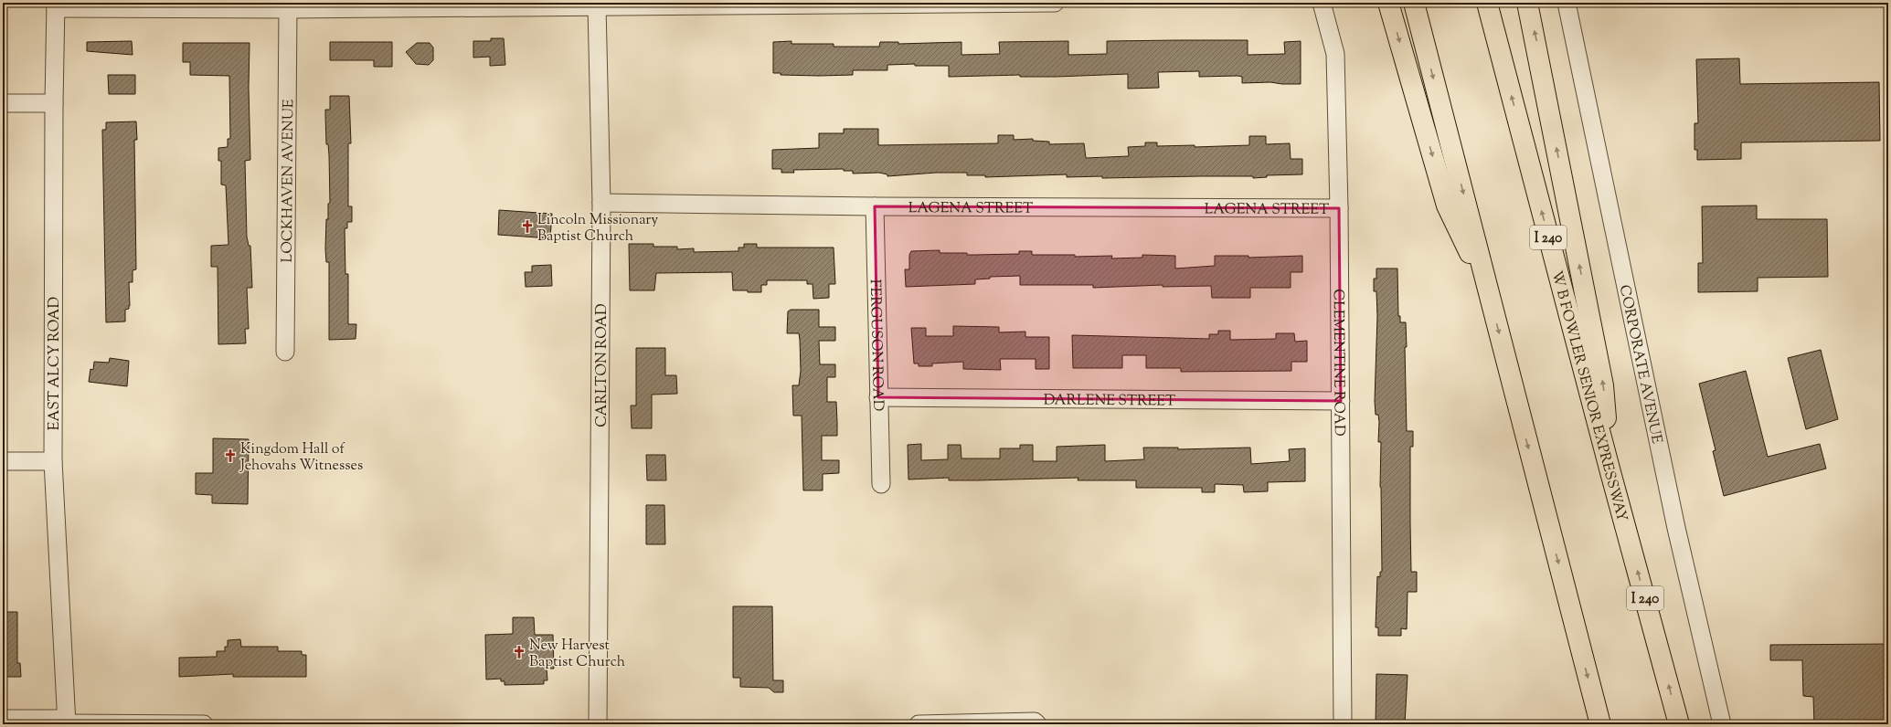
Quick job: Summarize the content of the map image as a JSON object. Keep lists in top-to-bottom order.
{
  "streets": {
    "highway": ["I 240", "W B FOWLER SENIOR EXPRESSWAY"],
    "street": [
      "LOCKHAVEN AVENUE",
      "LAGENA STREET",
      "FERGUSON ROAD",
      "CLEMENTINE ROAD",
      "EAST ALCY ROAD",
      "CORPORATE AVENUE",
      "CARLTON ROAD",
      "DARLENE STREET"
    ]
  },
  "crossings": [
    ["LAGENA STREET", "FERGUSON ROAD"],
    ["LAGENA STREET", "CLEMENTINE ROAD"],
    ["LAGENA STREET", "CARLTON ROAD"],
    ["FERGUSON ROAD", "DARLENE STREET"],
    ["CLEMENTINE ROAD", "DARLENE STREET"]
  ],
  "places": {
    "church": ["Lincoln Missionary Baptist Church", "Kingdom Hall of Jehovahs Witnesses", "New Harvest Baptist Church"]
  }
}
